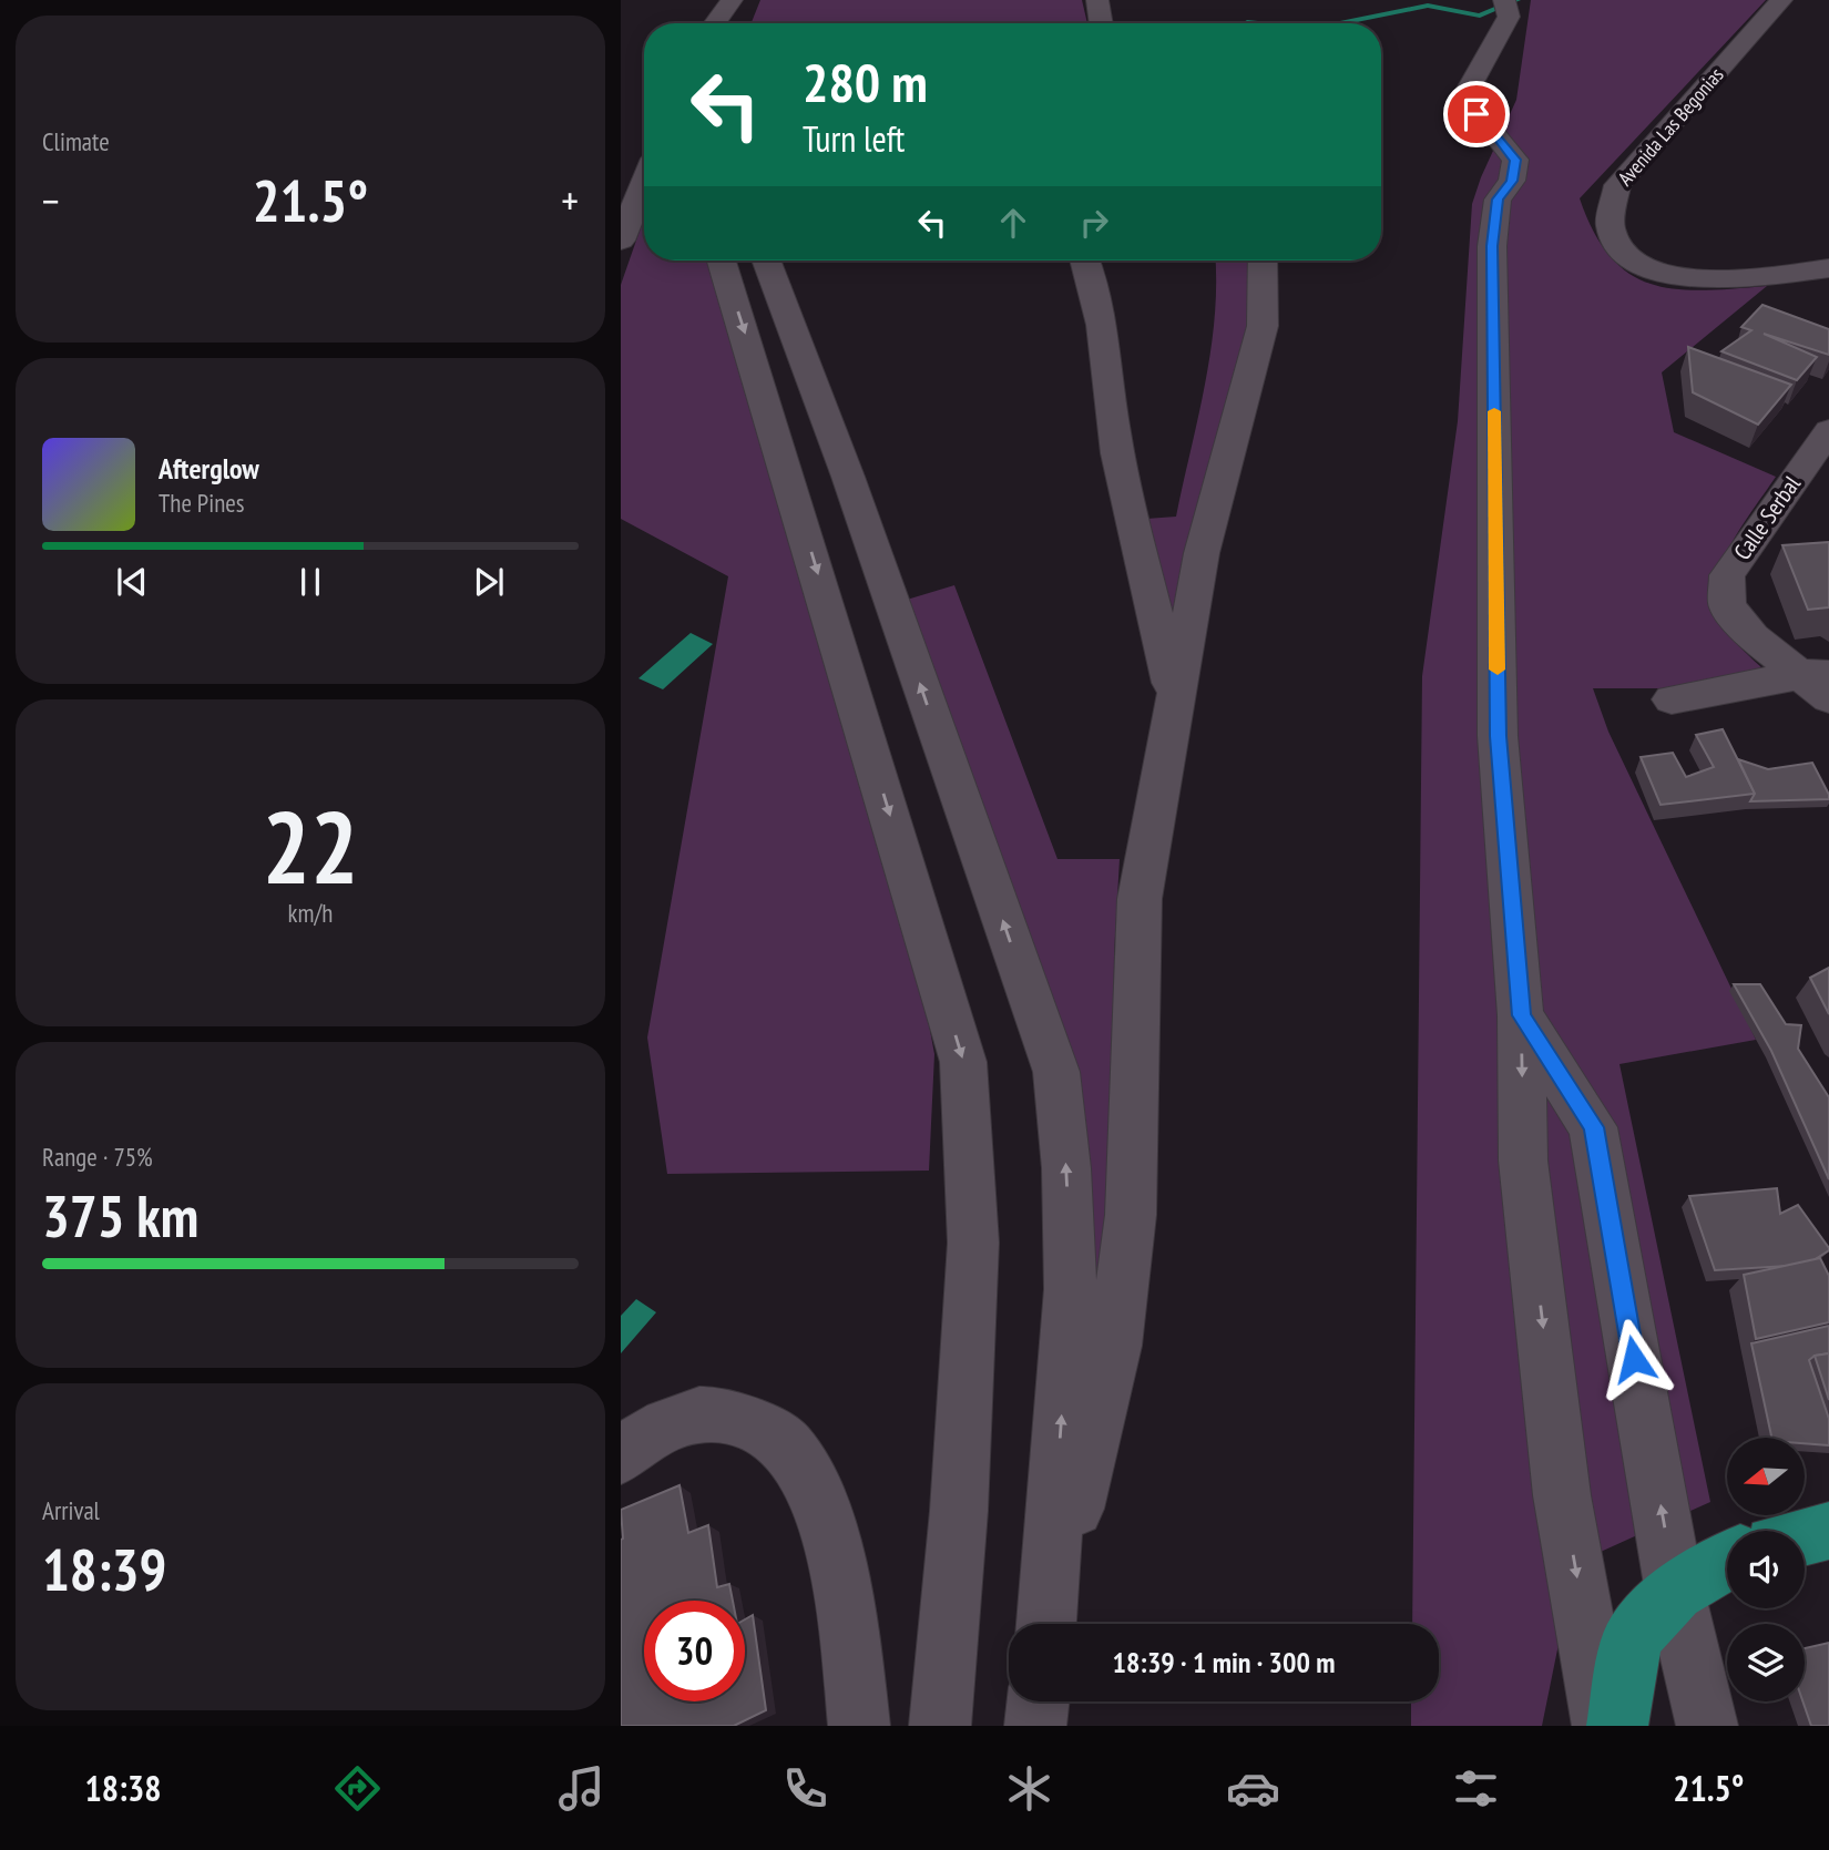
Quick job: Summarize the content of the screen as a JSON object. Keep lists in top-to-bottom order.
{
  "streets": {
    "street": ["Avenida Las Begonias", "Calle Serbal"]
  },
  "north": "left",
  "page": {
    "tile": [
      "Climate",
      ["22", "km/h"],
      ["Range · 75%", "375 km"],
      ["Arrival", "18:39"]
    ],
    "turn": ["280 m", "Turn left"],
    "heat": ["−", "21.5°", "+"],
    "song": ["Afterglow", "The Pines"],
    "limit": "30",
    "trip": "18:39 · 1 min · 300 m",
    "tabs": ["18:38", "21.5°"]
  }
}
